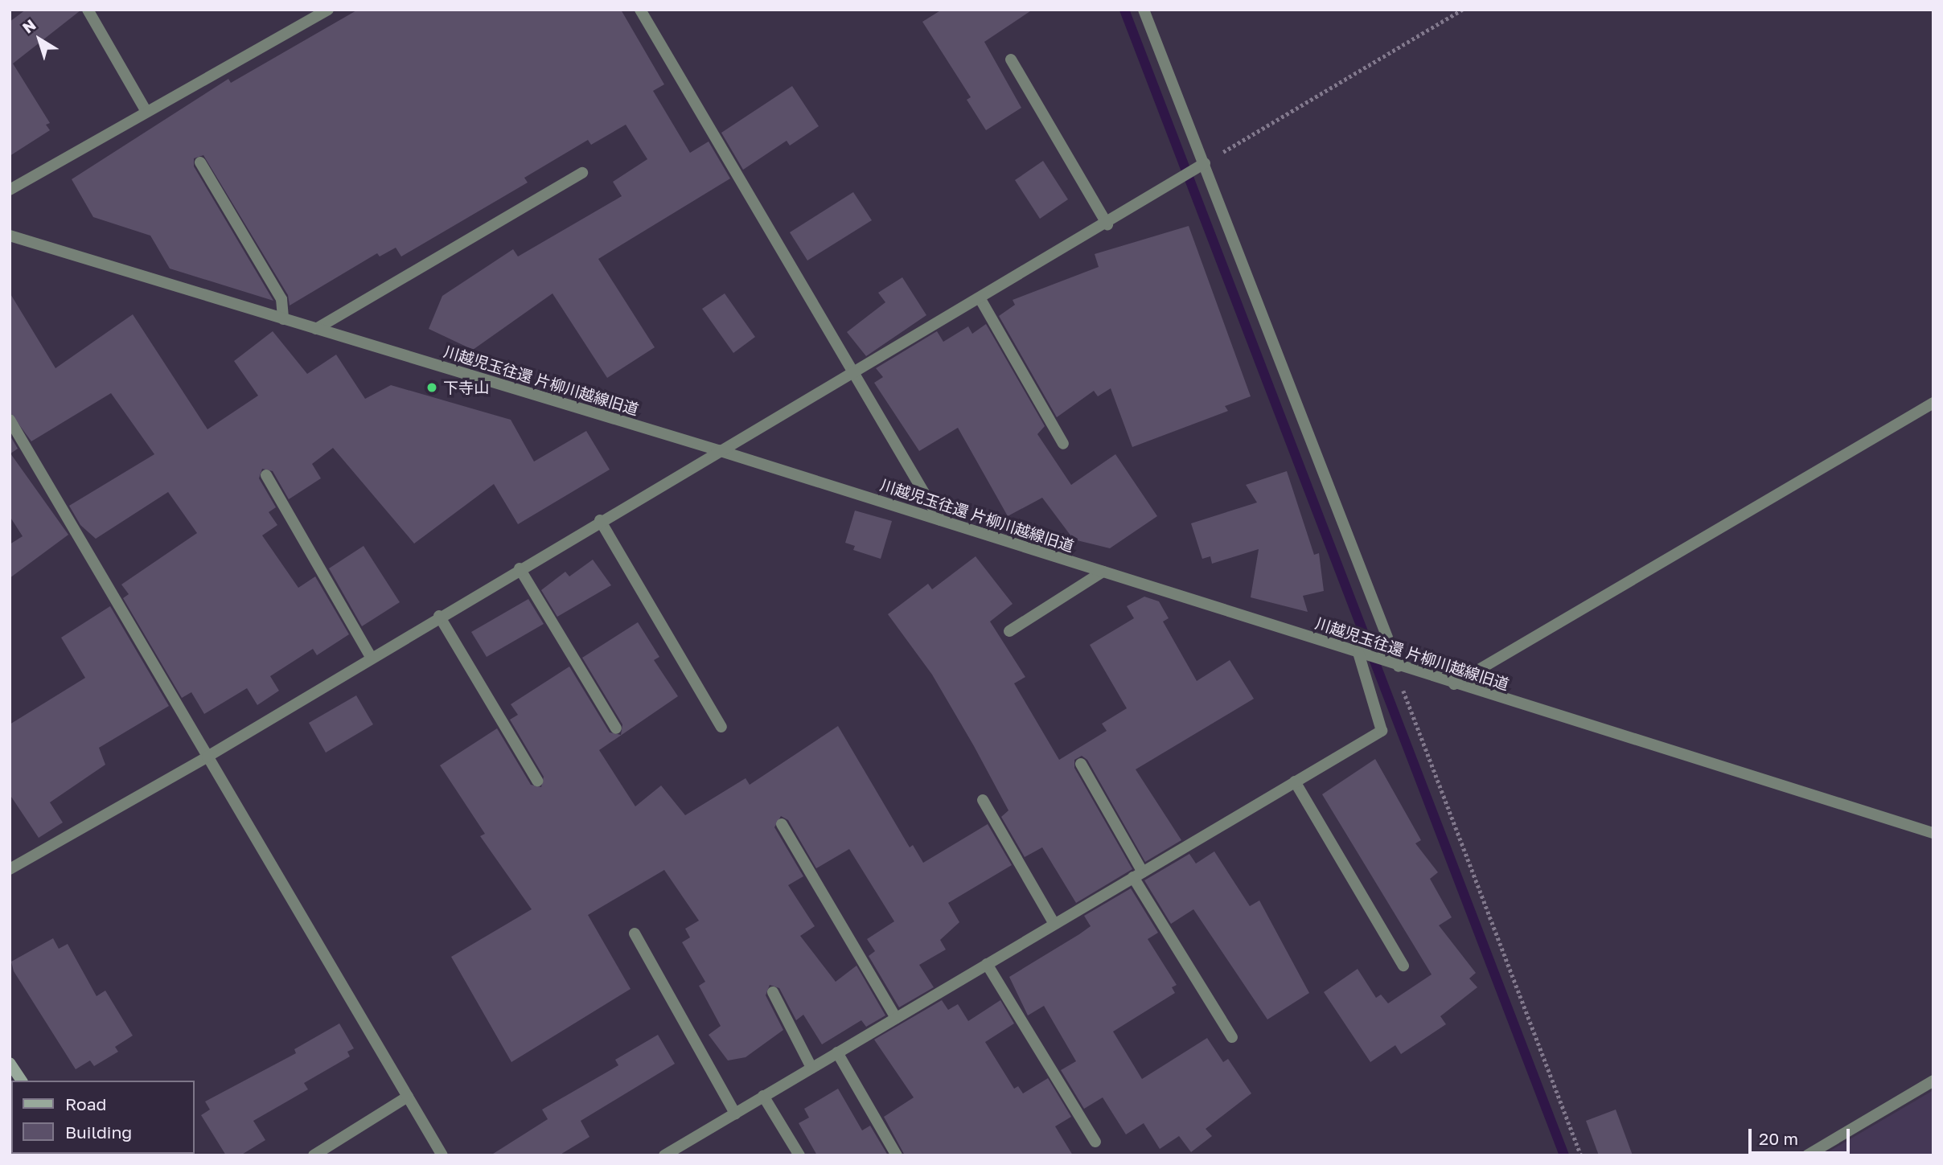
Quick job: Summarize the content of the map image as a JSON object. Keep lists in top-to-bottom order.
{
  "streets": {
    "street": ["川越児玉往還 片柳川越線旧道"]
  },
  "places": ["下寺山"],
  "legend": ["Road", "Building"],
  "scale_bar": "20 m",
  "north": "top left"
}
